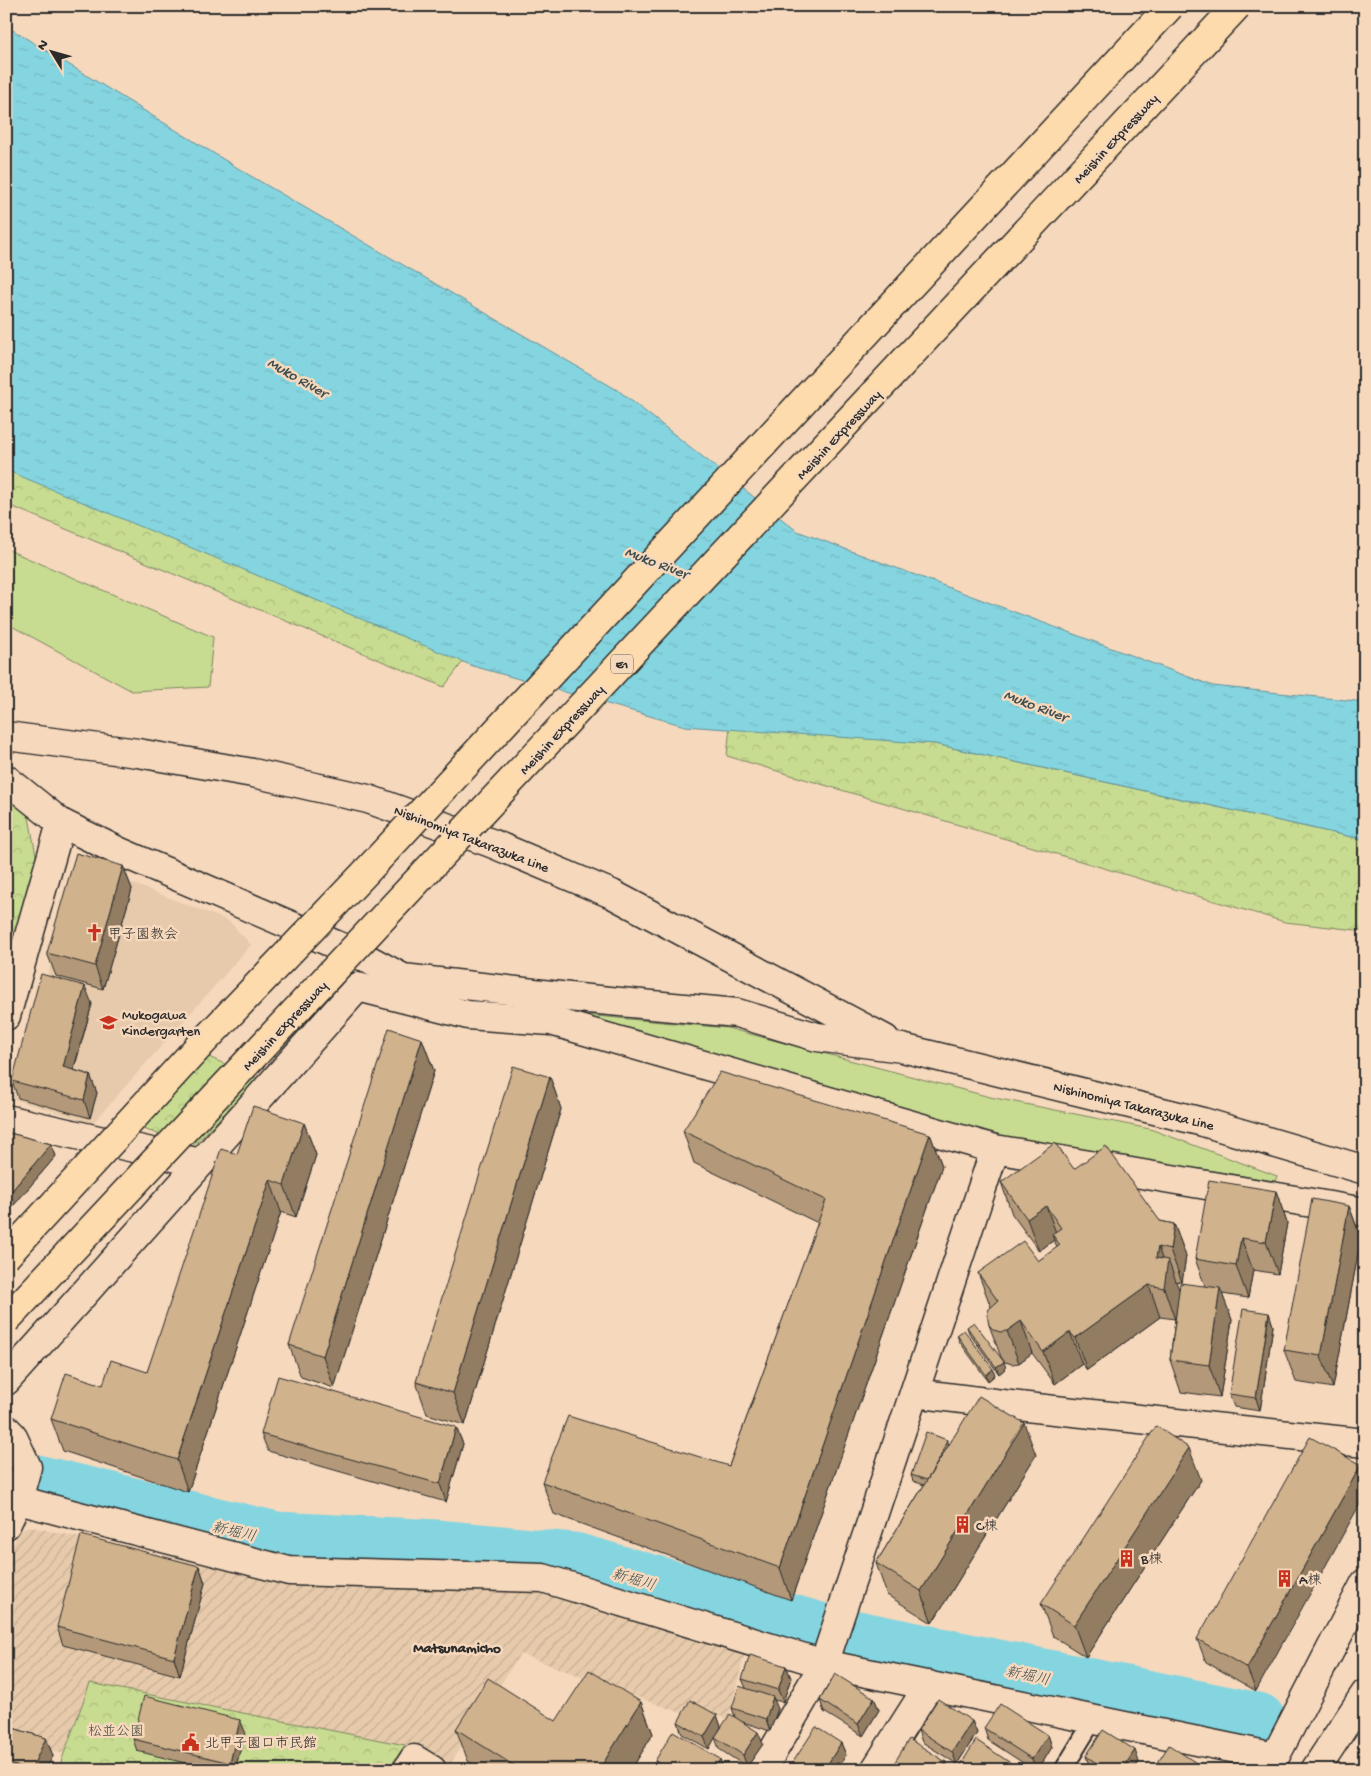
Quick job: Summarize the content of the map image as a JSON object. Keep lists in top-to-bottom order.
{
  "streets": {
    "highway": ["Meishin Expressway", "E1"],
    "street": ["Nishinomiya Takarazuka Line"]
  },
  "districts": ["Matsunamicho"],
  "water": ["Muko River", "新堀川"],
  "parks": ["松並公園"],
  "places": {
    "church": ["甲子園教会"],
    "school or university": ["Mukogawa Kindergarten"],
    "building": ["C棟", "B棟", "A棟"],
    "public building": ["北甲子園口市民館"]
  },
  "north": "top left"
}
